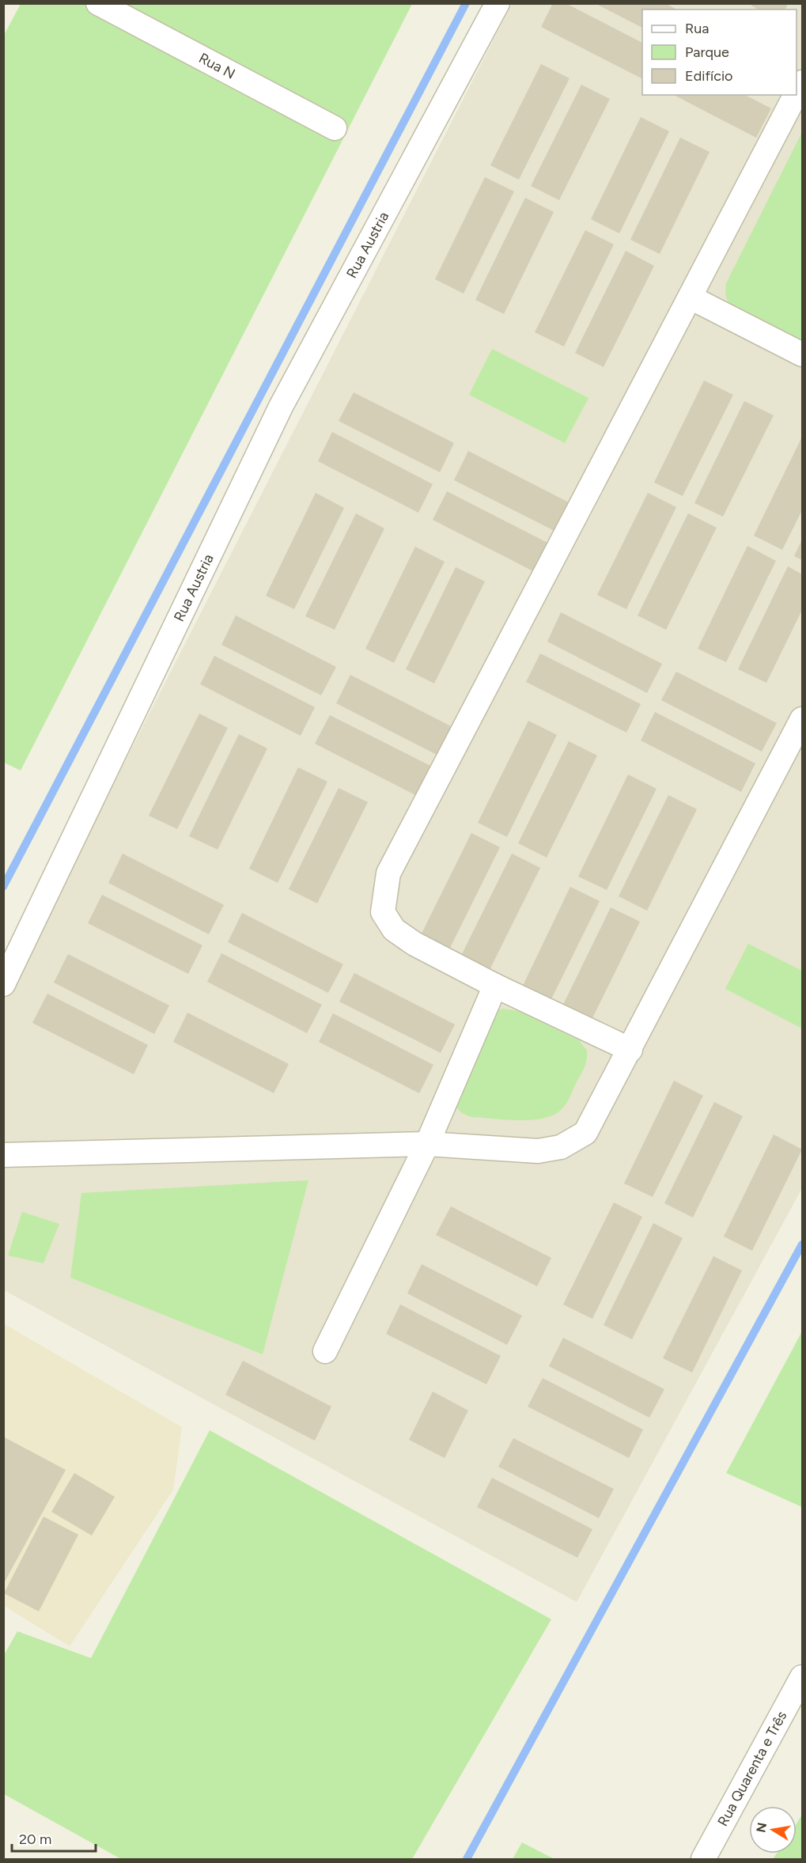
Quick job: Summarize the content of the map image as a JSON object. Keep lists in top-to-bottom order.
{
  "streets": {
    "street": ["Rua N", "Rua Austria", "Rua Quarenta e Três"]
  },
  "legend": ["Rua", "Parque", "Edifício"],
  "scale_bar": "20 m",
  "north": "left"
}
